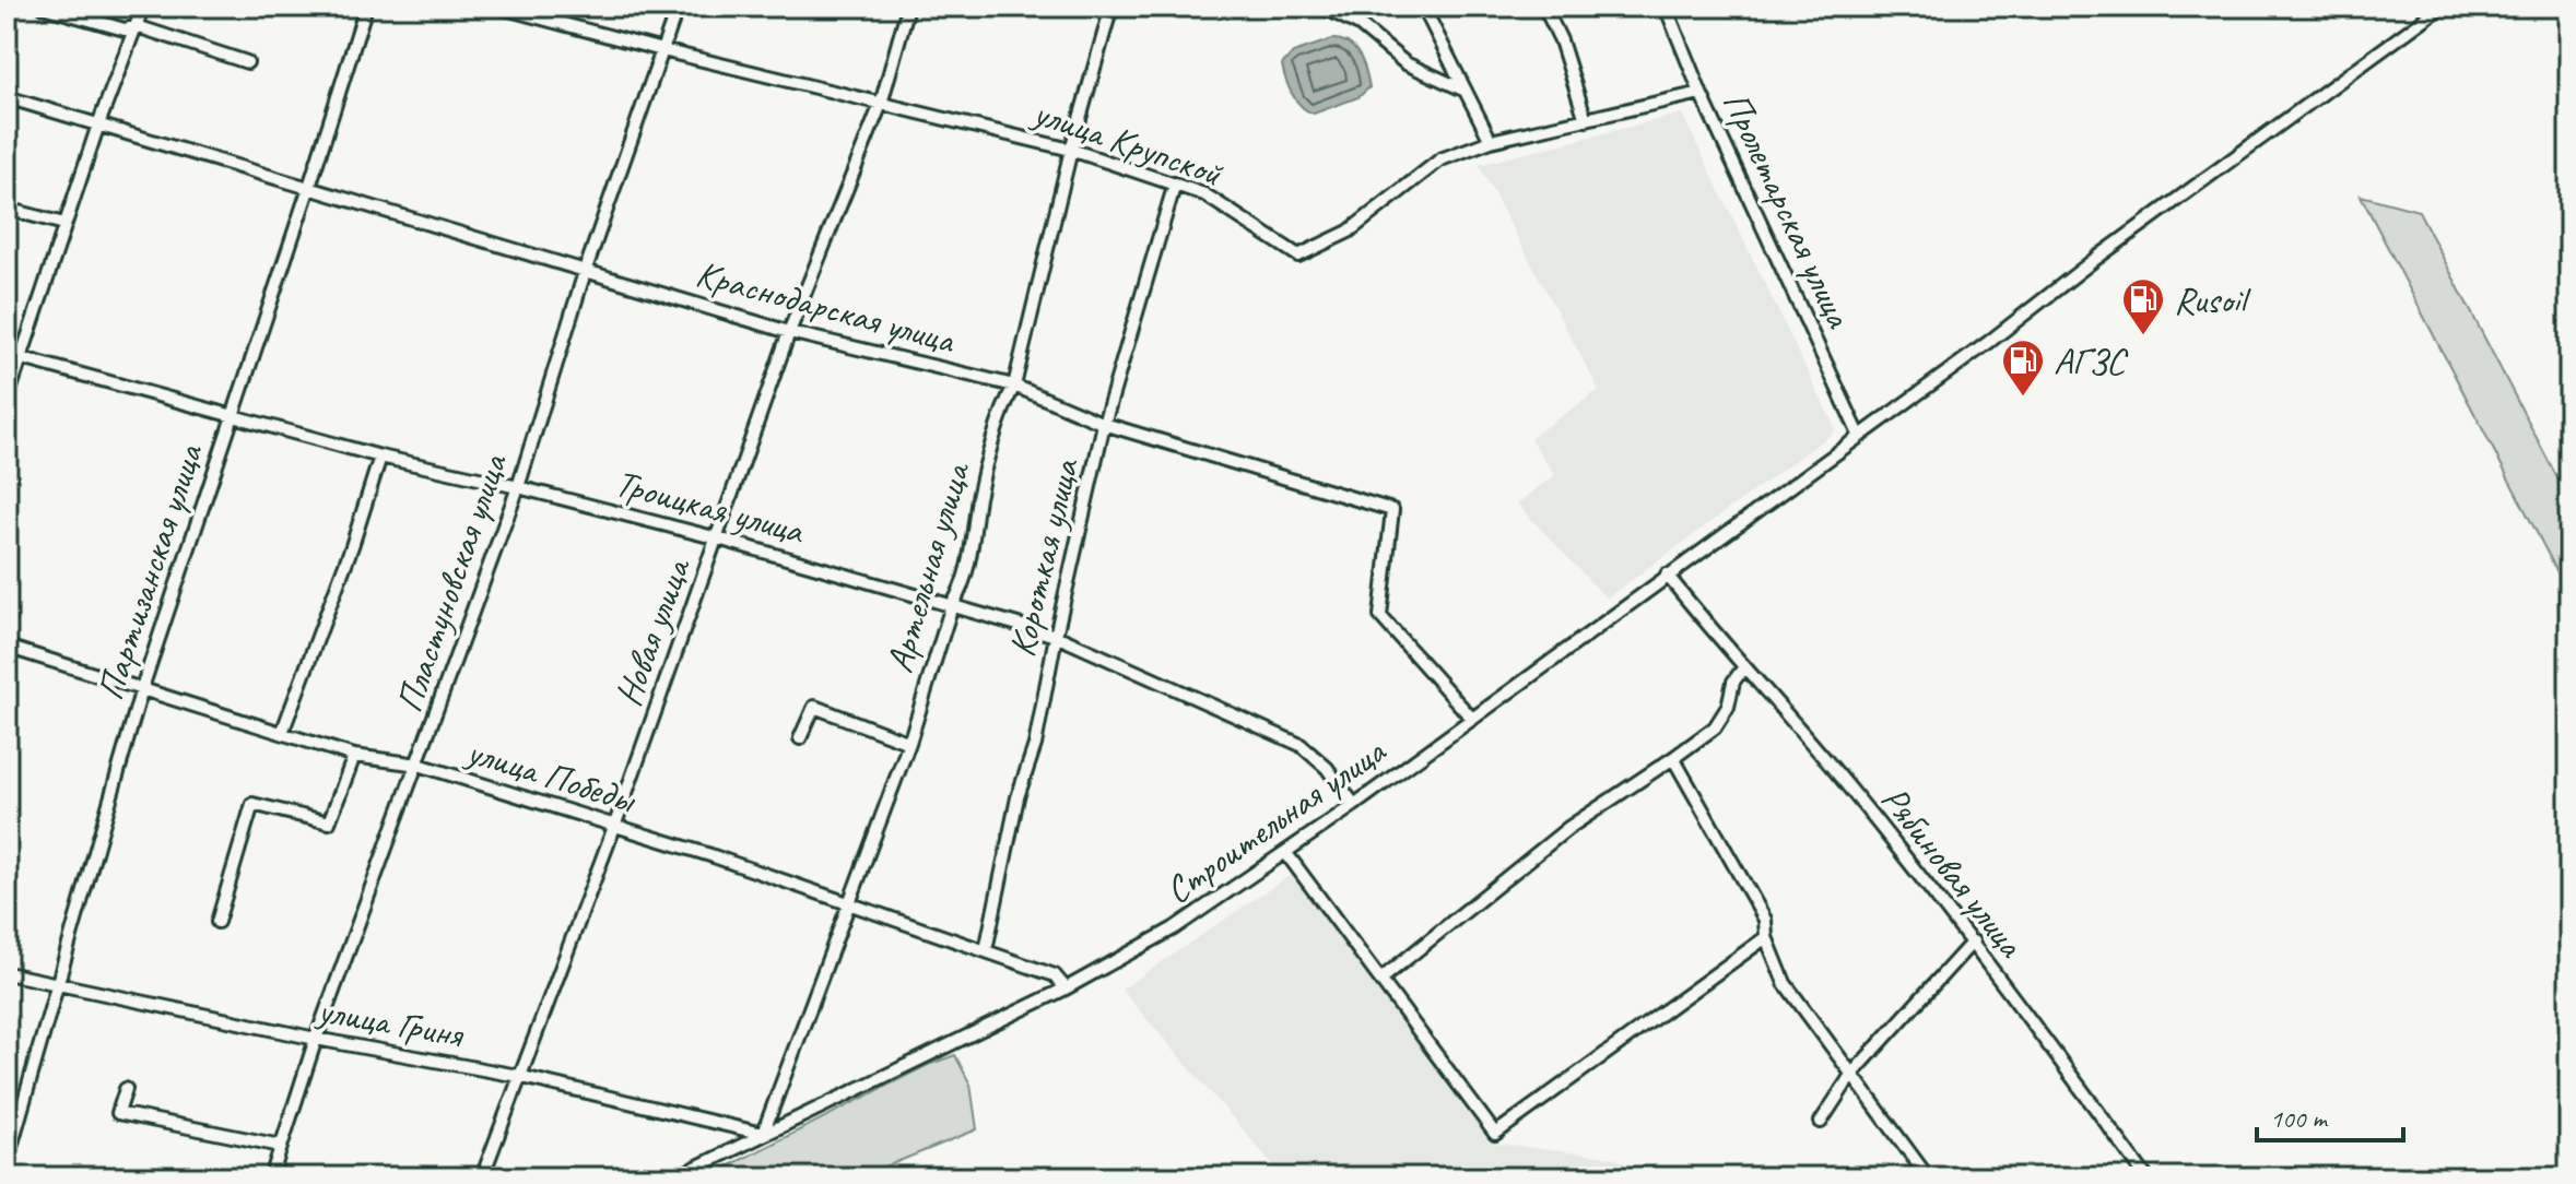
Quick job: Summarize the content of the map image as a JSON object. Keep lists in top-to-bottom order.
{
  "streets": {
    "street": [
      "улица Крупской",
      "Пролетарская улица",
      "Краснодарская улица",
      "Троицкая улица",
      "Короткая улица",
      "Артельная улица",
      "Партизанская улица",
      "Пластуновская улица",
      "Новая улица",
      "улица Победы",
      "Строительная улица",
      "Рябиновая улица",
      "улица Гриня"
    ]
  },
  "crossings": [
    ["улица Крупской", "Пролетарская улица"],
    ["улица Крупской", "Короткая улица"],
    ["улица Крупской", "Артельная улица"],
    ["улица Крупской", "Пластуновская улица"],
    ["улица Крупской", "Новая улица"],
    ["Пролетарская улица", "Строительная улица"],
    ["Краснодарская улица", "Короткая улица"],
    ["Краснодарская улица", "Артельная улица"],
    ["Краснодарская улица", "Партизанская улица"],
    ["Краснодарская улица", "Пластуновская улица"],
    ["Краснодарская улица", "Новая улица"],
    ["Краснодарская улица", "Строительная улица"],
    ["Троицкая улица", "Короткая улица"],
    ["Троицкая улица", "Артельная улица"],
    ["Троицкая улица", "Партизанская улица"],
    ["Троицкая улица", "Пластуновская улица"],
    ["Троицкая улица", "Новая улица"],
    ["Троицкая улица", "Строительная улица"],
    ["Короткая улица", "улица Победы"],
    ["Артельная улица", "улица Победы"],
    ["Артельная улица", "Строительная улица"],
    ["Артельная улица", "улица Гриня"],
    ["Партизанская улица", "улица Победы"],
    ["Партизанская улица", "улица Гриня"],
    ["Пластуновская улица", "улица Победы"],
    ["Пластуновская улица", "улица Гриня"],
    ["Новая улица", "улица Победы"],
    ["Новая улица", "улица Гриня"],
    ["улица Победы", "Строительная улица"],
    ["Строительная улица", "Рябиновая улица"],
    ["Строительная улица", "улица Гриня"]
  ],
  "places": {
    "fuel station": ["Rusoil", "АГЗС"]
  },
  "scale_bar": "100 m"
}
